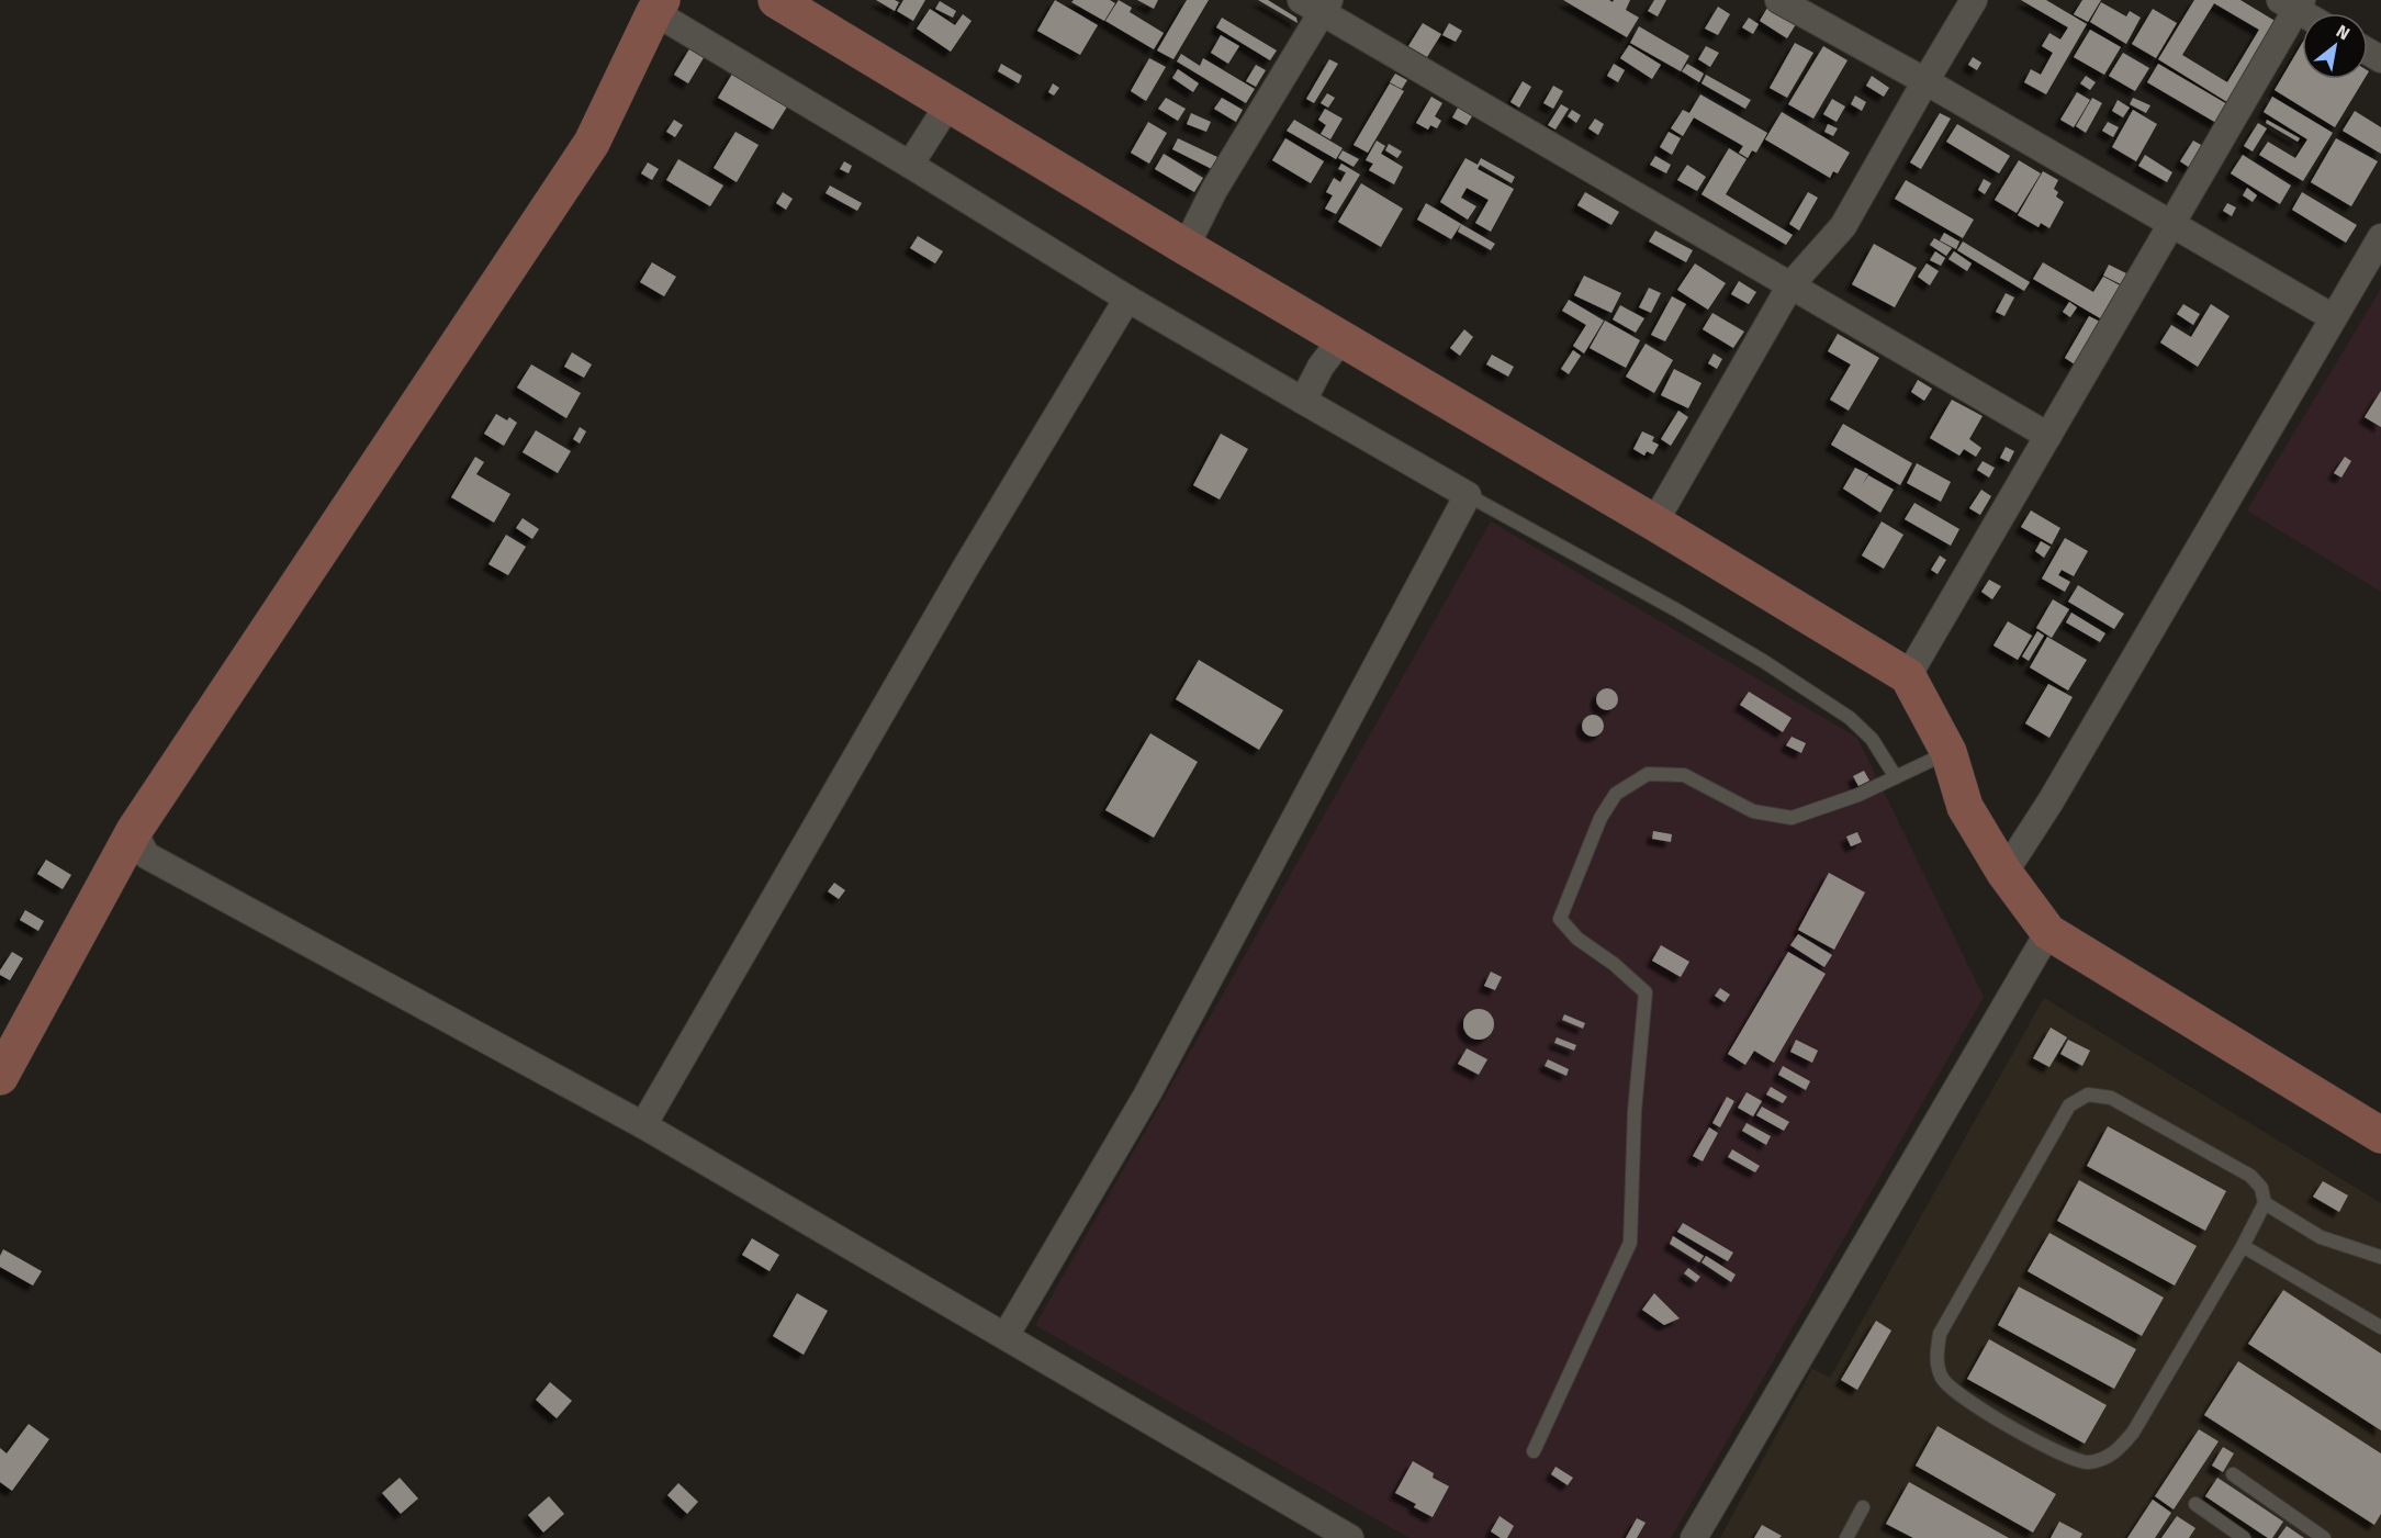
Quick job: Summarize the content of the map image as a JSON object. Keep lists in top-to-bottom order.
{
  "north": "top right"
}
